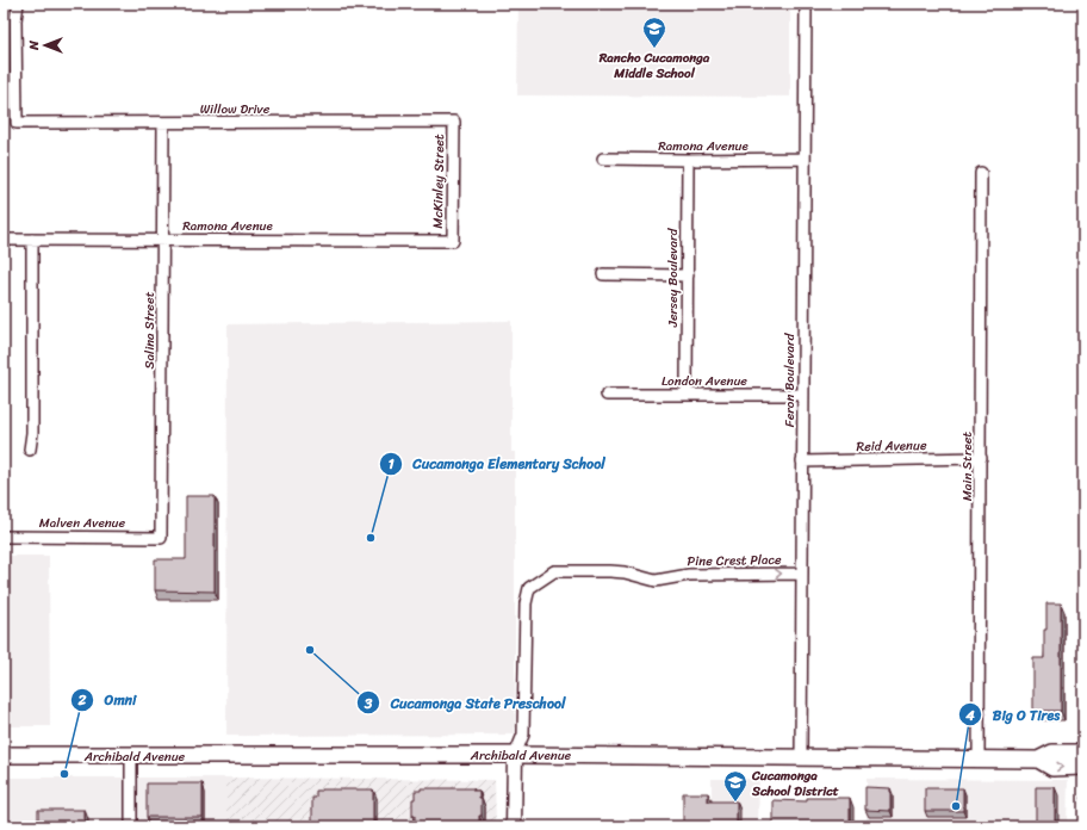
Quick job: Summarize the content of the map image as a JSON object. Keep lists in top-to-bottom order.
{
  "streets": {
    "main road": ["Archibald Avenue"],
    "street": [
      "Willow Drive",
      "Ramona Avenue",
      "McKinley Street",
      "Jersey Boulevard",
      "Salina Street",
      "London Avenue",
      "Feron Boulevard",
      "Reid Avenue",
      "Main Street",
      "Malven Avenue",
      "Pine Crest Place"
    ]
  },
  "crossings": [
    ["Willow Drive", "McKinley Street"],
    ["Willow Drive", "Salina Street"],
    ["Ramona Avenue", "McKinley Street"],
    ["Ramona Avenue", "Jersey Boulevard"],
    ["Ramona Avenue", "Salina Street"],
    ["Ramona Avenue", "Feron Boulevard"],
    ["Jersey Boulevard", "London Avenue"],
    ["Salina Street", "Malven Avenue"],
    ["London Avenue", "Feron Boulevard"],
    ["Feron Boulevard", "Reid Avenue"],
    ["Feron Boulevard", "Pine Crest Place"],
    ["Feron Boulevard", "Archibald Avenue"],
    ["Reid Avenue", "Main Street"],
    ["Main Street", "Archibald Avenue"],
    ["Pine Crest Place", "Archibald Avenue"]
  ],
  "places": {
    "school or university": ["Rancho Cucamonga Middle School", "Cucamonga School District"],
    "other": [
      "Cucamonga Elementary School",
      "Cucamonga State Preschool",
      "Omni",
      "Big O Tires"
    ]
  },
  "north": "left"
}
